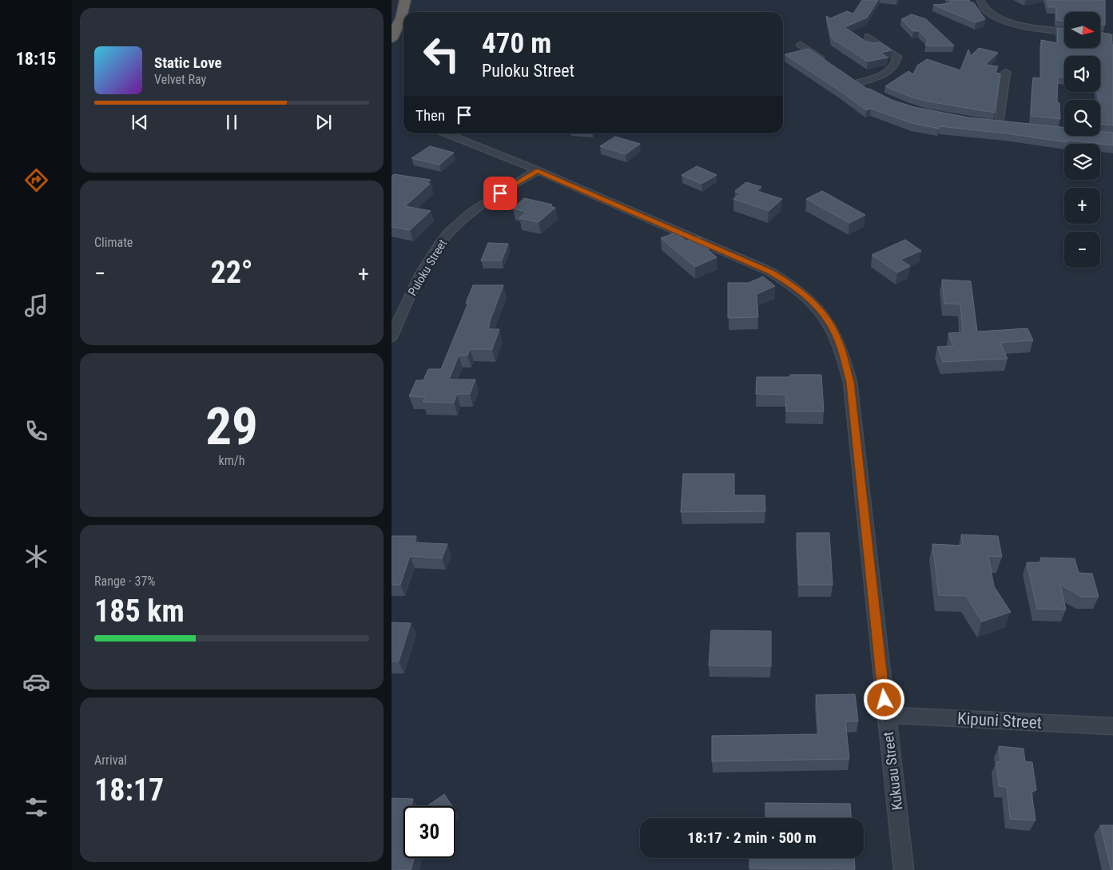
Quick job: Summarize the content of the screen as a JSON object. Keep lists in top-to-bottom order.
{
  "streets": {
    "street": ["Puloku Street", "Kipuni Street", "Kukuau Street"]
  },
  "crossings": [
    ["Puloku Street", "Kukuau Street"],
    ["Kipuni Street", "Kukuau Street"]
  ],
  "north": "right",
  "page": {
    "tabs": "18:15",
    "map_buttons": ["+", "−"],
    "turn": ["470 m", "Puloku Street"],
    "song": ["Static Love", "Velvet Ray"],
    "then": "Then",
    "tile": [
      "Climate",
      ["29", "km/h"],
      ["Range · 37%", "185 km"],
      ["Arrival", "18:17"]
    ],
    "heat": ["−", "22°", "+"],
    "limit": "30",
    "trip": "18:17 · 2 min · 500 m"
  }
}
